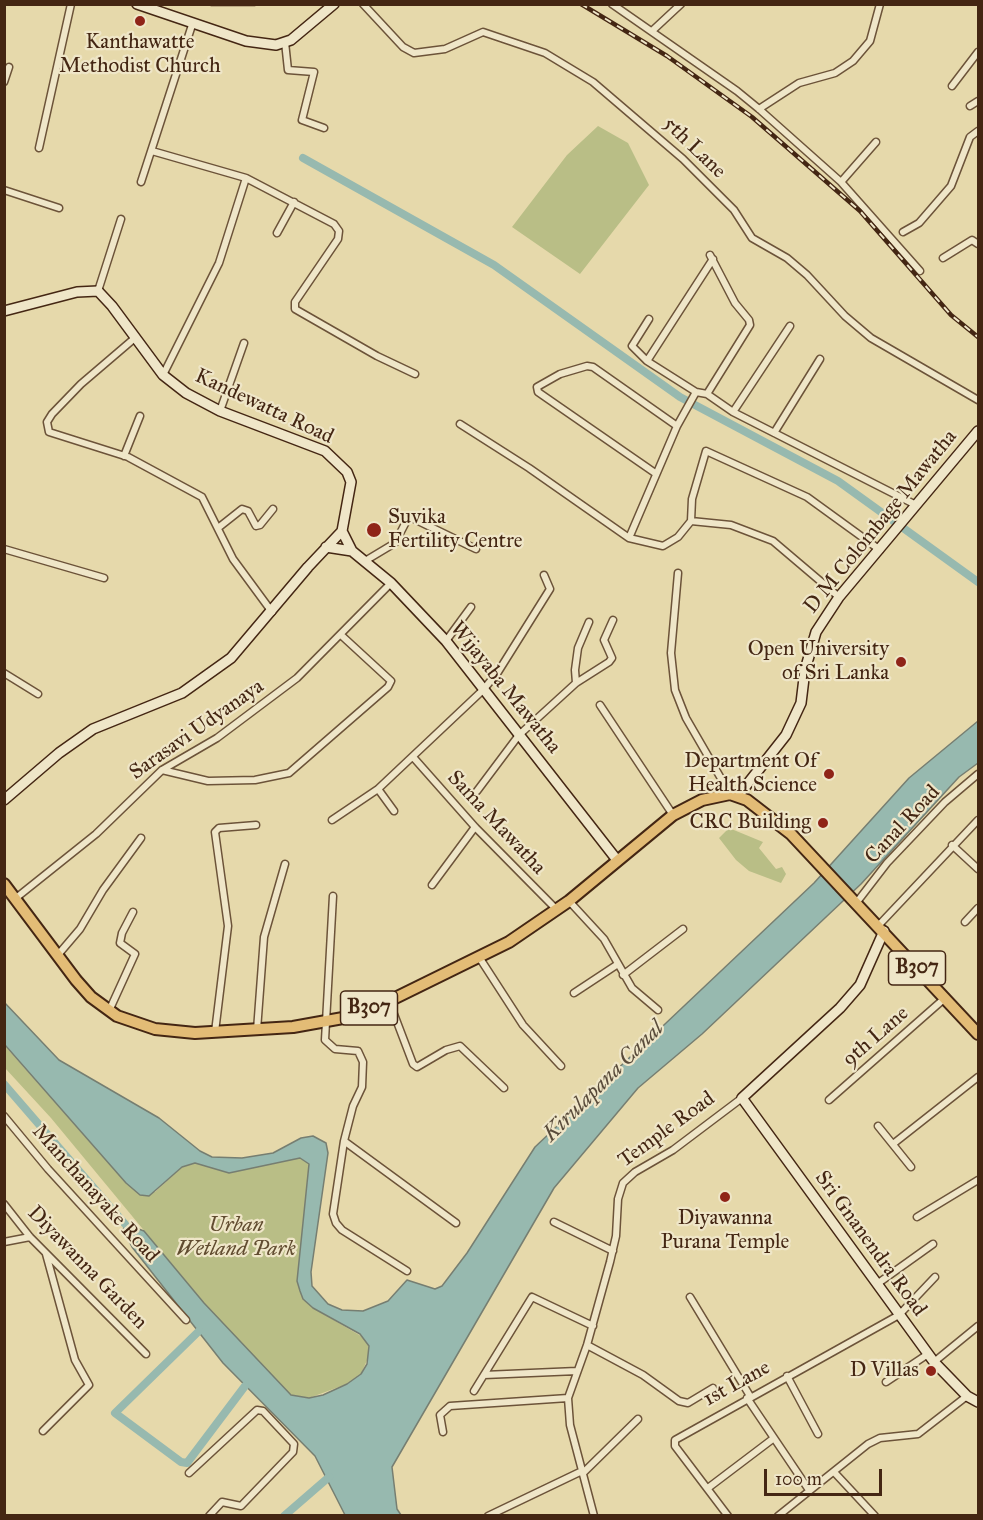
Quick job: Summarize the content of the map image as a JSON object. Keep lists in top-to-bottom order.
{
  "streets": {
    "main road": ["B307"],
    "street": [
      "5th Lane",
      "Kandewatta Road",
      "D M Colombage Mawatha",
      "Wijayaba Mawatha",
      "Sarasavi Udyanaya",
      "Sama Mawatha",
      "Canal Road",
      "9th Lane",
      "Temple Road",
      "Manchanayake Road",
      "Sri Gnanendra Road",
      "Diyawanna Garden",
      "1st Lane"
    ]
  },
  "crossings": [
    ["D M Colombage Mawatha", "B307"],
    ["Wijayaba Mawatha", "Sarasavi Udyanaya"],
    ["Wijayaba Mawatha", "B307"],
    ["Sarasavi Udyanaya", "B307"],
    ["Sama Mawatha", "B307"],
    ["Canal Road", "B307"],
    ["B307", "9th Lane"],
    ["B307", "Temple Road"],
    ["Temple Road", "Sri Gnanendra Road"],
    ["Sri Gnanendra Road", "1st Lane"]
  ],
  "water": ["Kirulapana Canal"],
  "parks": ["Urban Wetland Park"],
  "places": [
    "Kanthawatte Methodist Church",
    "Suvika Fertility Centre",
    "Open University of Sri Lanka",
    "Department Of Health Science",
    "CRC Building",
    "Diyawanna Purana Temple",
    "D Villas"
  ],
  "scale_bar": "100 m"
}
